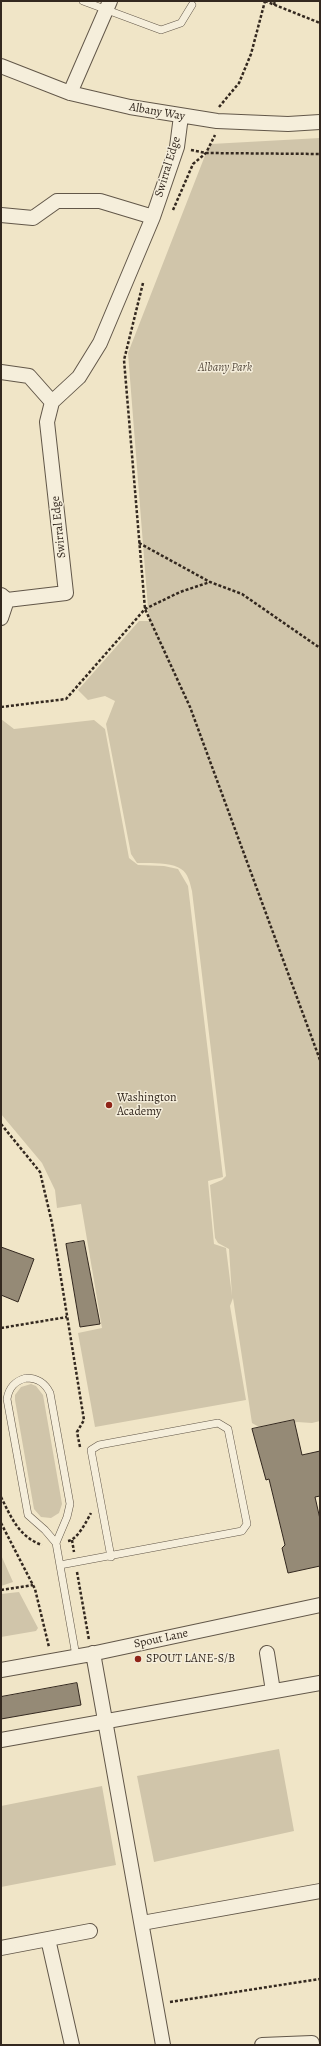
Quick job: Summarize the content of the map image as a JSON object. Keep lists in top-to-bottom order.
{
  "streets": {
    "street": ["Albany Way", "Swirral Edge", "Spout Lane"]
  },
  "crossings": [
    ["Albany Way", "Swirral Edge"]
  ],
  "parks": ["Albany Park"],
  "places": ["Washington Academy", "SPOUT LANE-S/B"]
}
